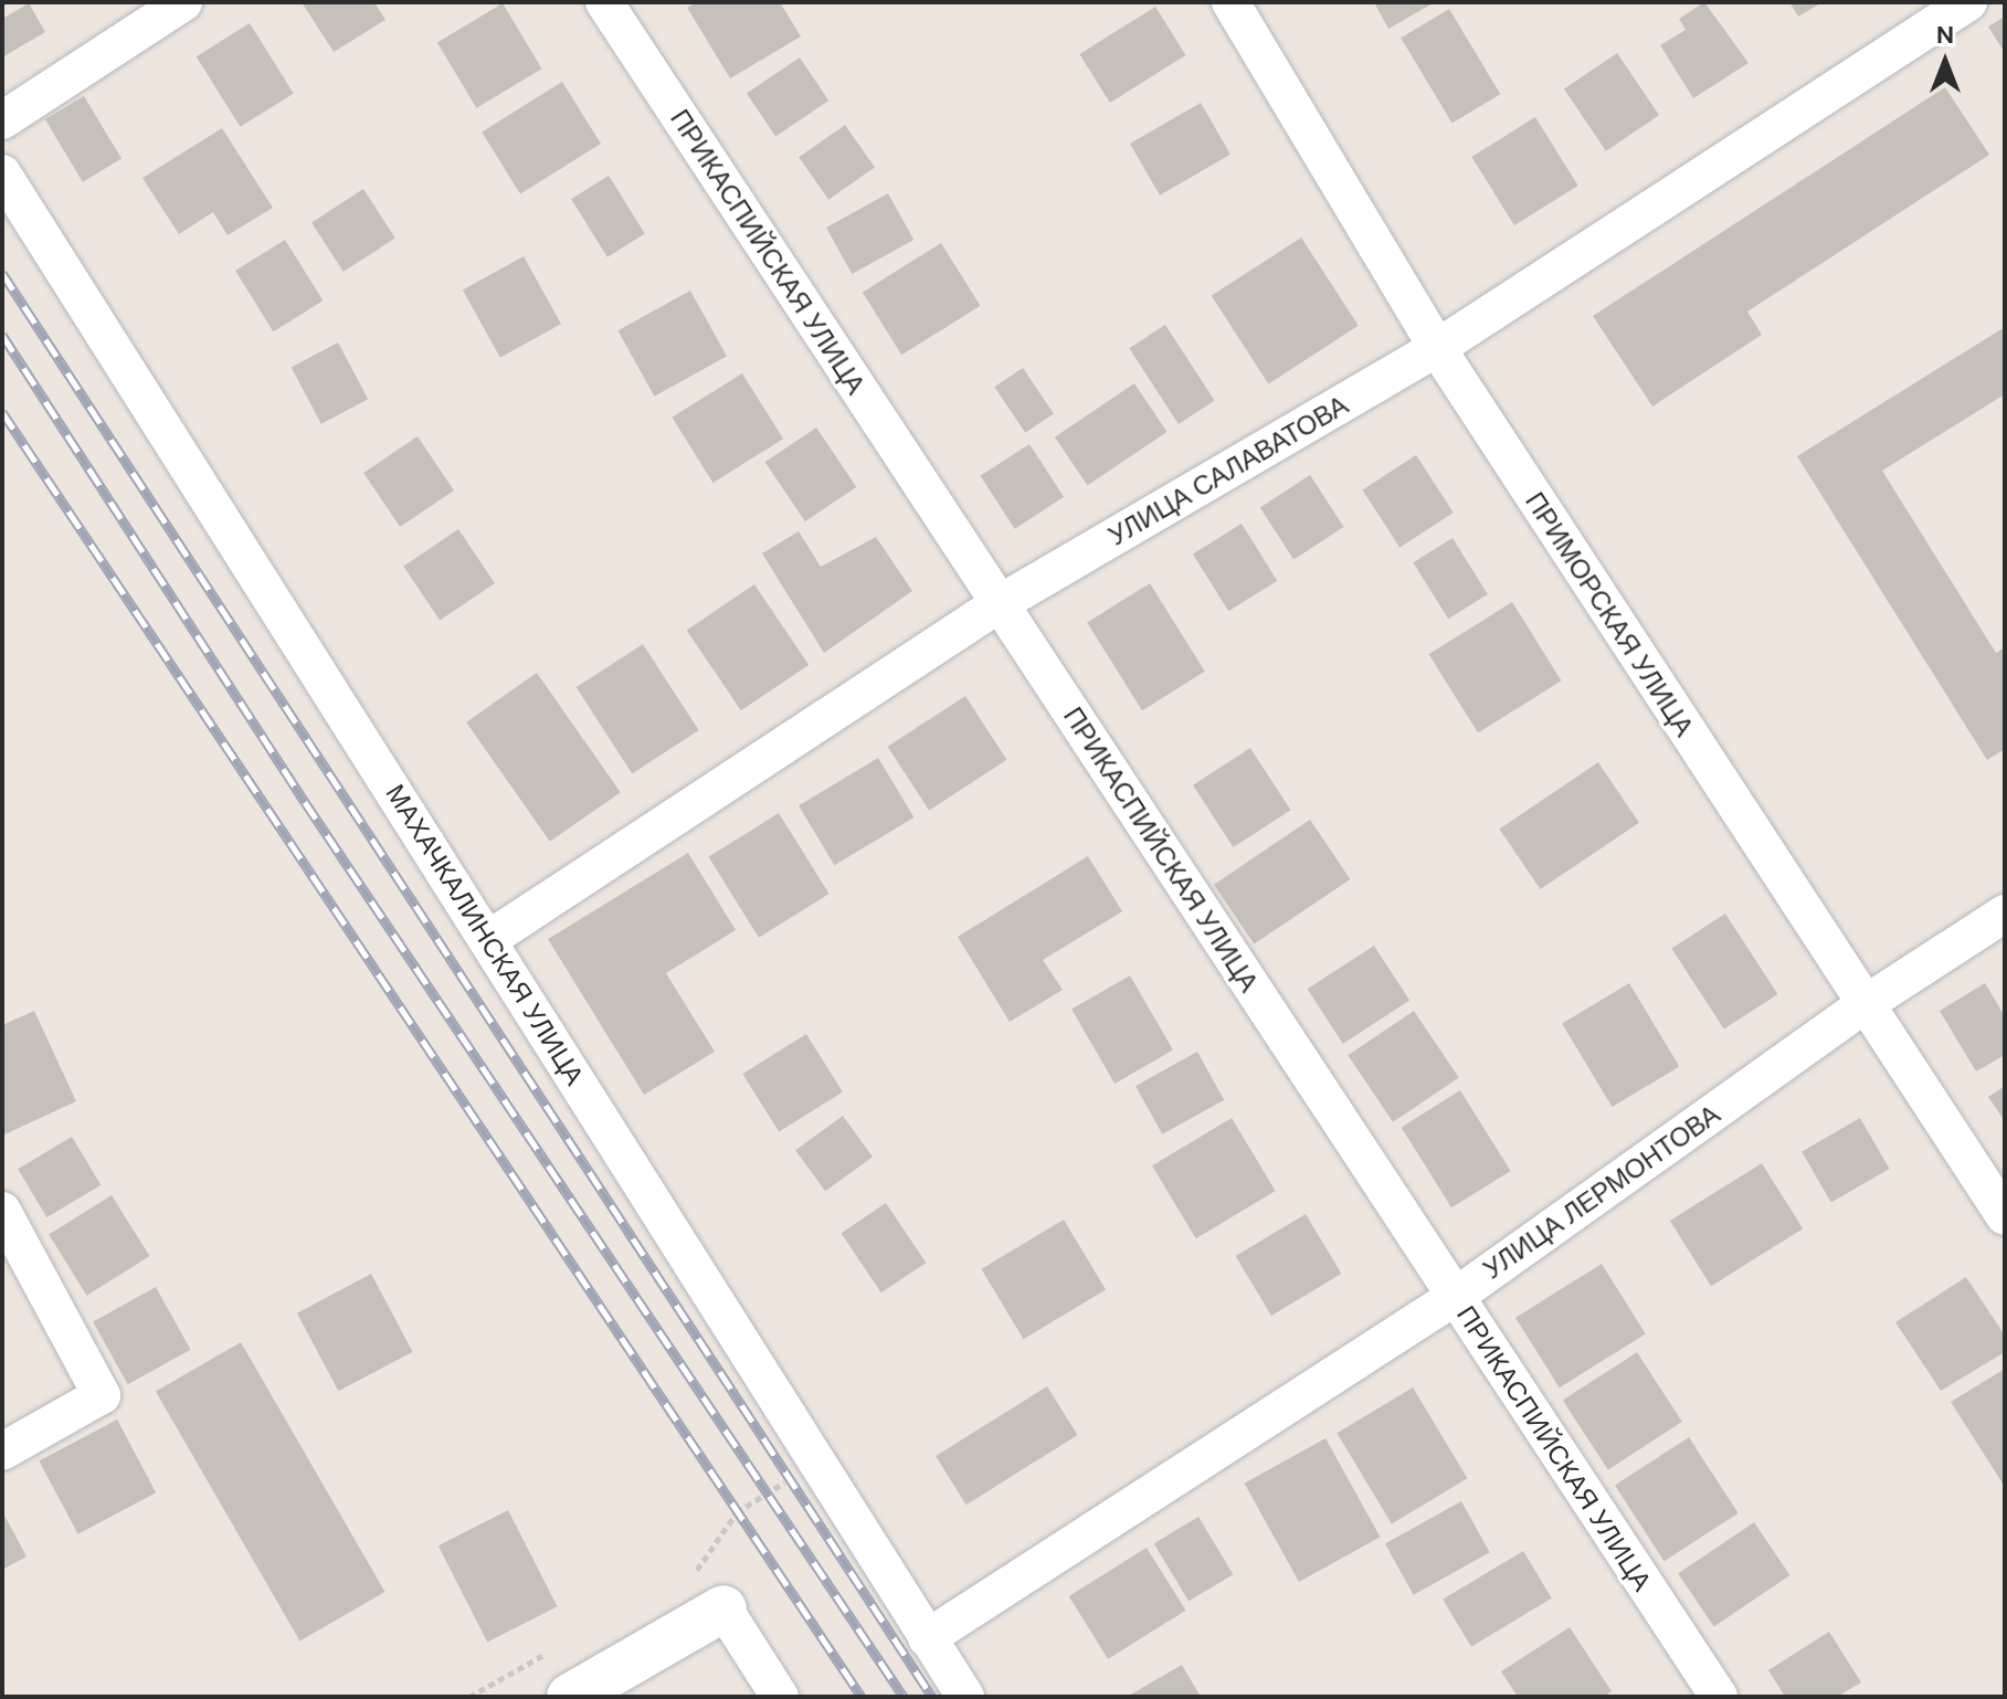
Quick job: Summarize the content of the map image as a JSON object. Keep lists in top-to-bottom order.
{
  "streets": {
    "street": [
      "ПРИКАСПИЙСКАЯ УЛИЦА",
      "УЛИЦА САЛАВАТОВА",
      "ПРИМОРСКАЯ УЛИЦА",
      "МАХАЧКАЛИНСКАЯ УЛИЦА",
      "УЛИЦА ЛЕРМОНТОВА"
    ]
  },
  "crossings": [
    ["ПРИКАСПИЙСКАЯ УЛИЦА", "УЛИЦА САЛАВАТОВА"],
    ["ПРИКАСПИЙСКАЯ УЛИЦА", "УЛИЦА ЛЕРМОНТОВА"],
    ["УЛИЦА САЛАВАТОВА", "ПРИМОРСКАЯ УЛИЦА"],
    ["УЛИЦА САЛАВАТОВА", "МАХАЧКАЛИНСКАЯ УЛИЦА"],
    ["ПРИМОРСКАЯ УЛИЦА", "УЛИЦА ЛЕРМОНТОВА"],
    ["МАХАЧКАЛИНСКАЯ УЛИЦА", "УЛИЦА ЛЕРМОНТОВА"]
  ],
  "north": "top"
}
